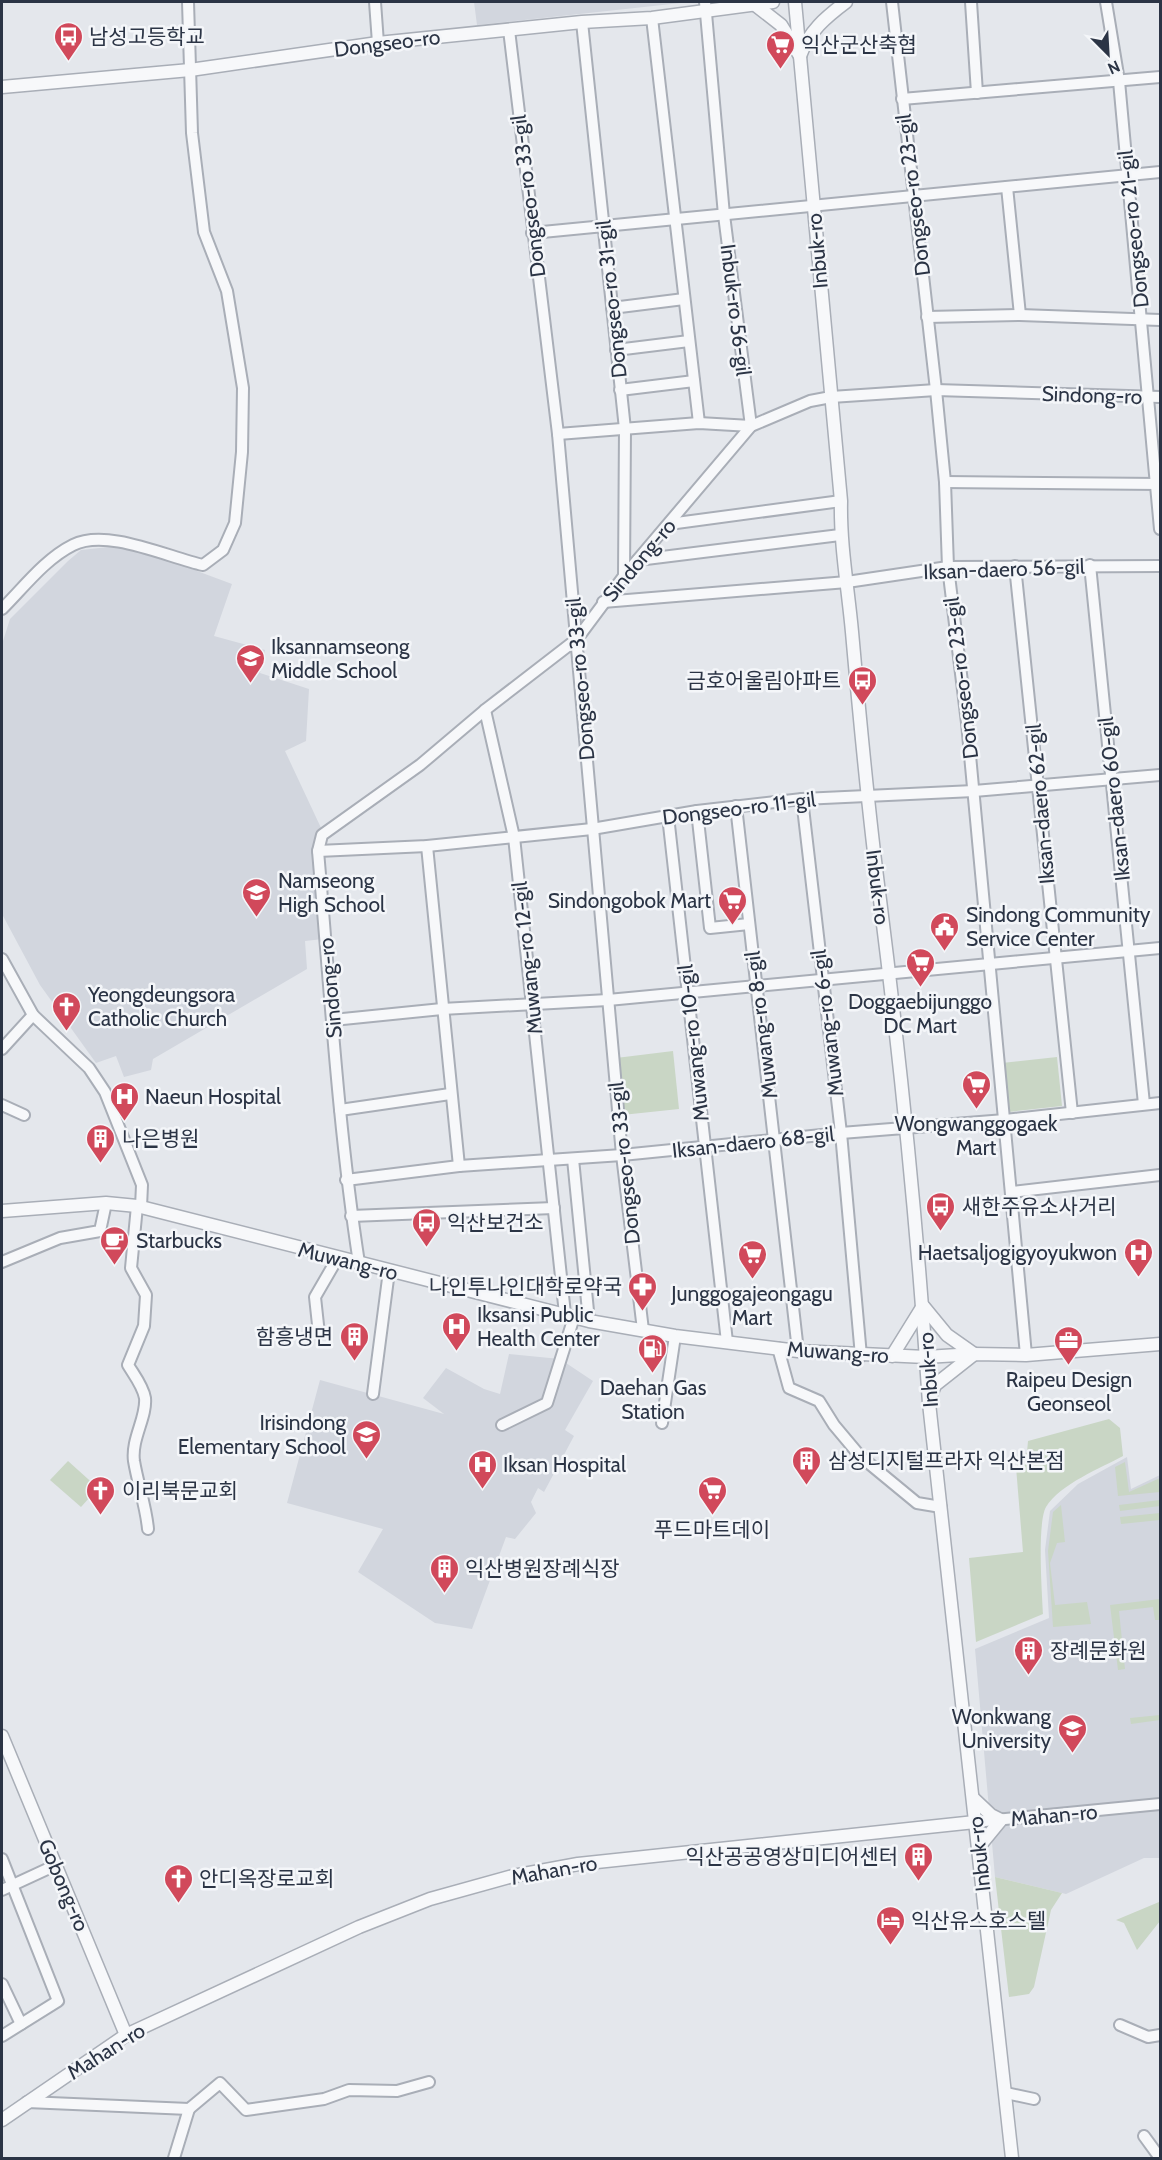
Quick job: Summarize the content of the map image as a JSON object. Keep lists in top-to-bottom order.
{
  "streets": {
    "street": [
      "Dongseo-ro",
      "Dongseo-ro 23-gil",
      "Dongseo-ro 33-gil",
      "Dongseo-ro 21-gil",
      "Inbuk-ro",
      "Dongseo-ro 31-gil",
      "Inbuk-ro 56-gil",
      "Sindong-ro",
      "Iksan-daero 56-gil",
      "Iksan-daero 60-gil",
      "Iksan-daero 62-gil",
      "Dongseo-ro 11-gil",
      "Muwang-ro 12-gil",
      "Muwang-ro 6-gil",
      "Muwang-ro 8-gil",
      "Muwang-ro 10-gil",
      "Iksan-daero 68-gil",
      "Muwang-ro",
      "Mahan-ro",
      "Gobong-ro"
    ]
  },
  "crossings": [
    ["Dongseo-ro", "Dongseo-ro 33-gil"],
    ["Dongseo-ro", "Dongseo-ro 31-gil"],
    ["Dongseo-ro", "Inbuk-ro 56-gil"],
    ["Dongseo-ro 23-gil", "Sindong-ro"],
    ["Dongseo-ro 23-gil", "Iksan-daero 56-gil"],
    ["Dongseo-ro 23-gil", "Dongseo-ro 11-gil"],
    ["Dongseo-ro 23-gil", "Iksan-daero 68-gil"],
    ["Dongseo-ro 23-gil", "Muwang-ro"],
    ["Dongseo-ro 33-gil", "Sindong-ro"],
    ["Dongseo-ro 33-gil", "Dongseo-ro 11-gil"],
    ["Dongseo-ro 33-gil", "Iksan-daero 68-gil"],
    ["Dongseo-ro 33-gil", "Muwang-ro"],
    ["Dongseo-ro 21-gil", "Sindong-ro"],
    ["Inbuk-ro", "Sindong-ro"],
    ["Inbuk-ro", "Iksan-daero 56-gil"],
    ["Inbuk-ro", "Dongseo-ro 11-gil"],
    ["Inbuk-ro", "Iksan-daero 68-gil"],
    ["Inbuk-ro", "Muwang-ro"],
    ["Inbuk-ro", "Mahan-ro"],
    ["Dongseo-ro 31-gil", "Sindong-ro"],
    ["Inbuk-ro 56-gil", "Sindong-ro"],
    ["Sindong-ro", "Dongseo-ro 11-gil"],
    ["Sindong-ro", "Muwang-ro 12-gil"],
    ["Sindong-ro", "Iksan-daero 68-gil"],
    ["Sindong-ro", "Muwang-ro"],
    ["Iksan-daero 56-gil", "Iksan-daero 60-gil"],
    ["Iksan-daero 56-gil", "Iksan-daero 62-gil"],
    ["Iksan-daero 60-gil", "Dongseo-ro 11-gil"],
    ["Iksan-daero 60-gil", "Iksan-daero 68-gil"],
    ["Iksan-daero 62-gil", "Dongseo-ro 11-gil"],
    ["Iksan-daero 62-gil", "Iksan-daero 68-gil"],
    ["Dongseo-ro 11-gil", "Muwang-ro 12-gil"],
    ["Dongseo-ro 11-gil", "Muwang-ro 6-gil"],
    ["Dongseo-ro 11-gil", "Muwang-ro 8-gil"],
    ["Dongseo-ro 11-gil", "Muwang-ro 10-gil"],
    ["Muwang-ro 12-gil", "Iksan-daero 68-gil"],
    ["Muwang-ro 12-gil", "Muwang-ro"],
    ["Muwang-ro 6-gil", "Iksan-daero 68-gil"],
    ["Muwang-ro 6-gil", "Muwang-ro"],
    ["Muwang-ro 8-gil", "Iksan-daero 68-gil"],
    ["Muwang-ro 8-gil", "Muwang-ro"],
    ["Muwang-ro 10-gil", "Iksan-daero 68-gil"],
    ["Muwang-ro 10-gil", "Muwang-ro"],
    ["Mahan-ro", "Gobong-ro"]
  ],
  "places": {
    "bus stop": [
      "남성고등학교",
      "금호어울림아파트",
      "새한주유소사거리",
      "익산보건소"
    ],
    "supermarket": [
      "익산군산축협",
      "Sindongobok Mart",
      "Doggaebijunggo DC Mart",
      "Wongwanggogaek Mart",
      "Junggogajeongagu Mart",
      "푸드마트데이"
    ],
    "school or university": [
      "Iksannamseong Middle School",
      "Namseong High School",
      "Irisindong Elementary School",
      "Wonkwang University"
    ],
    "public building": ["Sindong Community Service Center"],
    "church": ["Yeongdeungsora Catholic Church", "이리북문교회", "안디옥장로교회"],
    "hospital": [
      "Naeun Hospital",
      "Haetsaljogigyoyukwon",
      "Iksansi Public Health Center",
      "Iksan Hospital"
    ],
    "building": [
      "나은병원",
      "함흥냉면",
      "삼성디지털프라자 익산본점",
      "익산병원장례식장",
      "장례문화원",
      "익산공공영상미디어센터"
    ],
    "cafe": ["Starbucks"],
    "pharmacy": ["나인투나인대학로약국"],
    "office": ["Raipeu Design Geonseol"],
    "fuel station": ["Daehan Gas Station"],
    "hotel": ["익산유스호스텔"]
  },
  "north": "bottom right"
}
